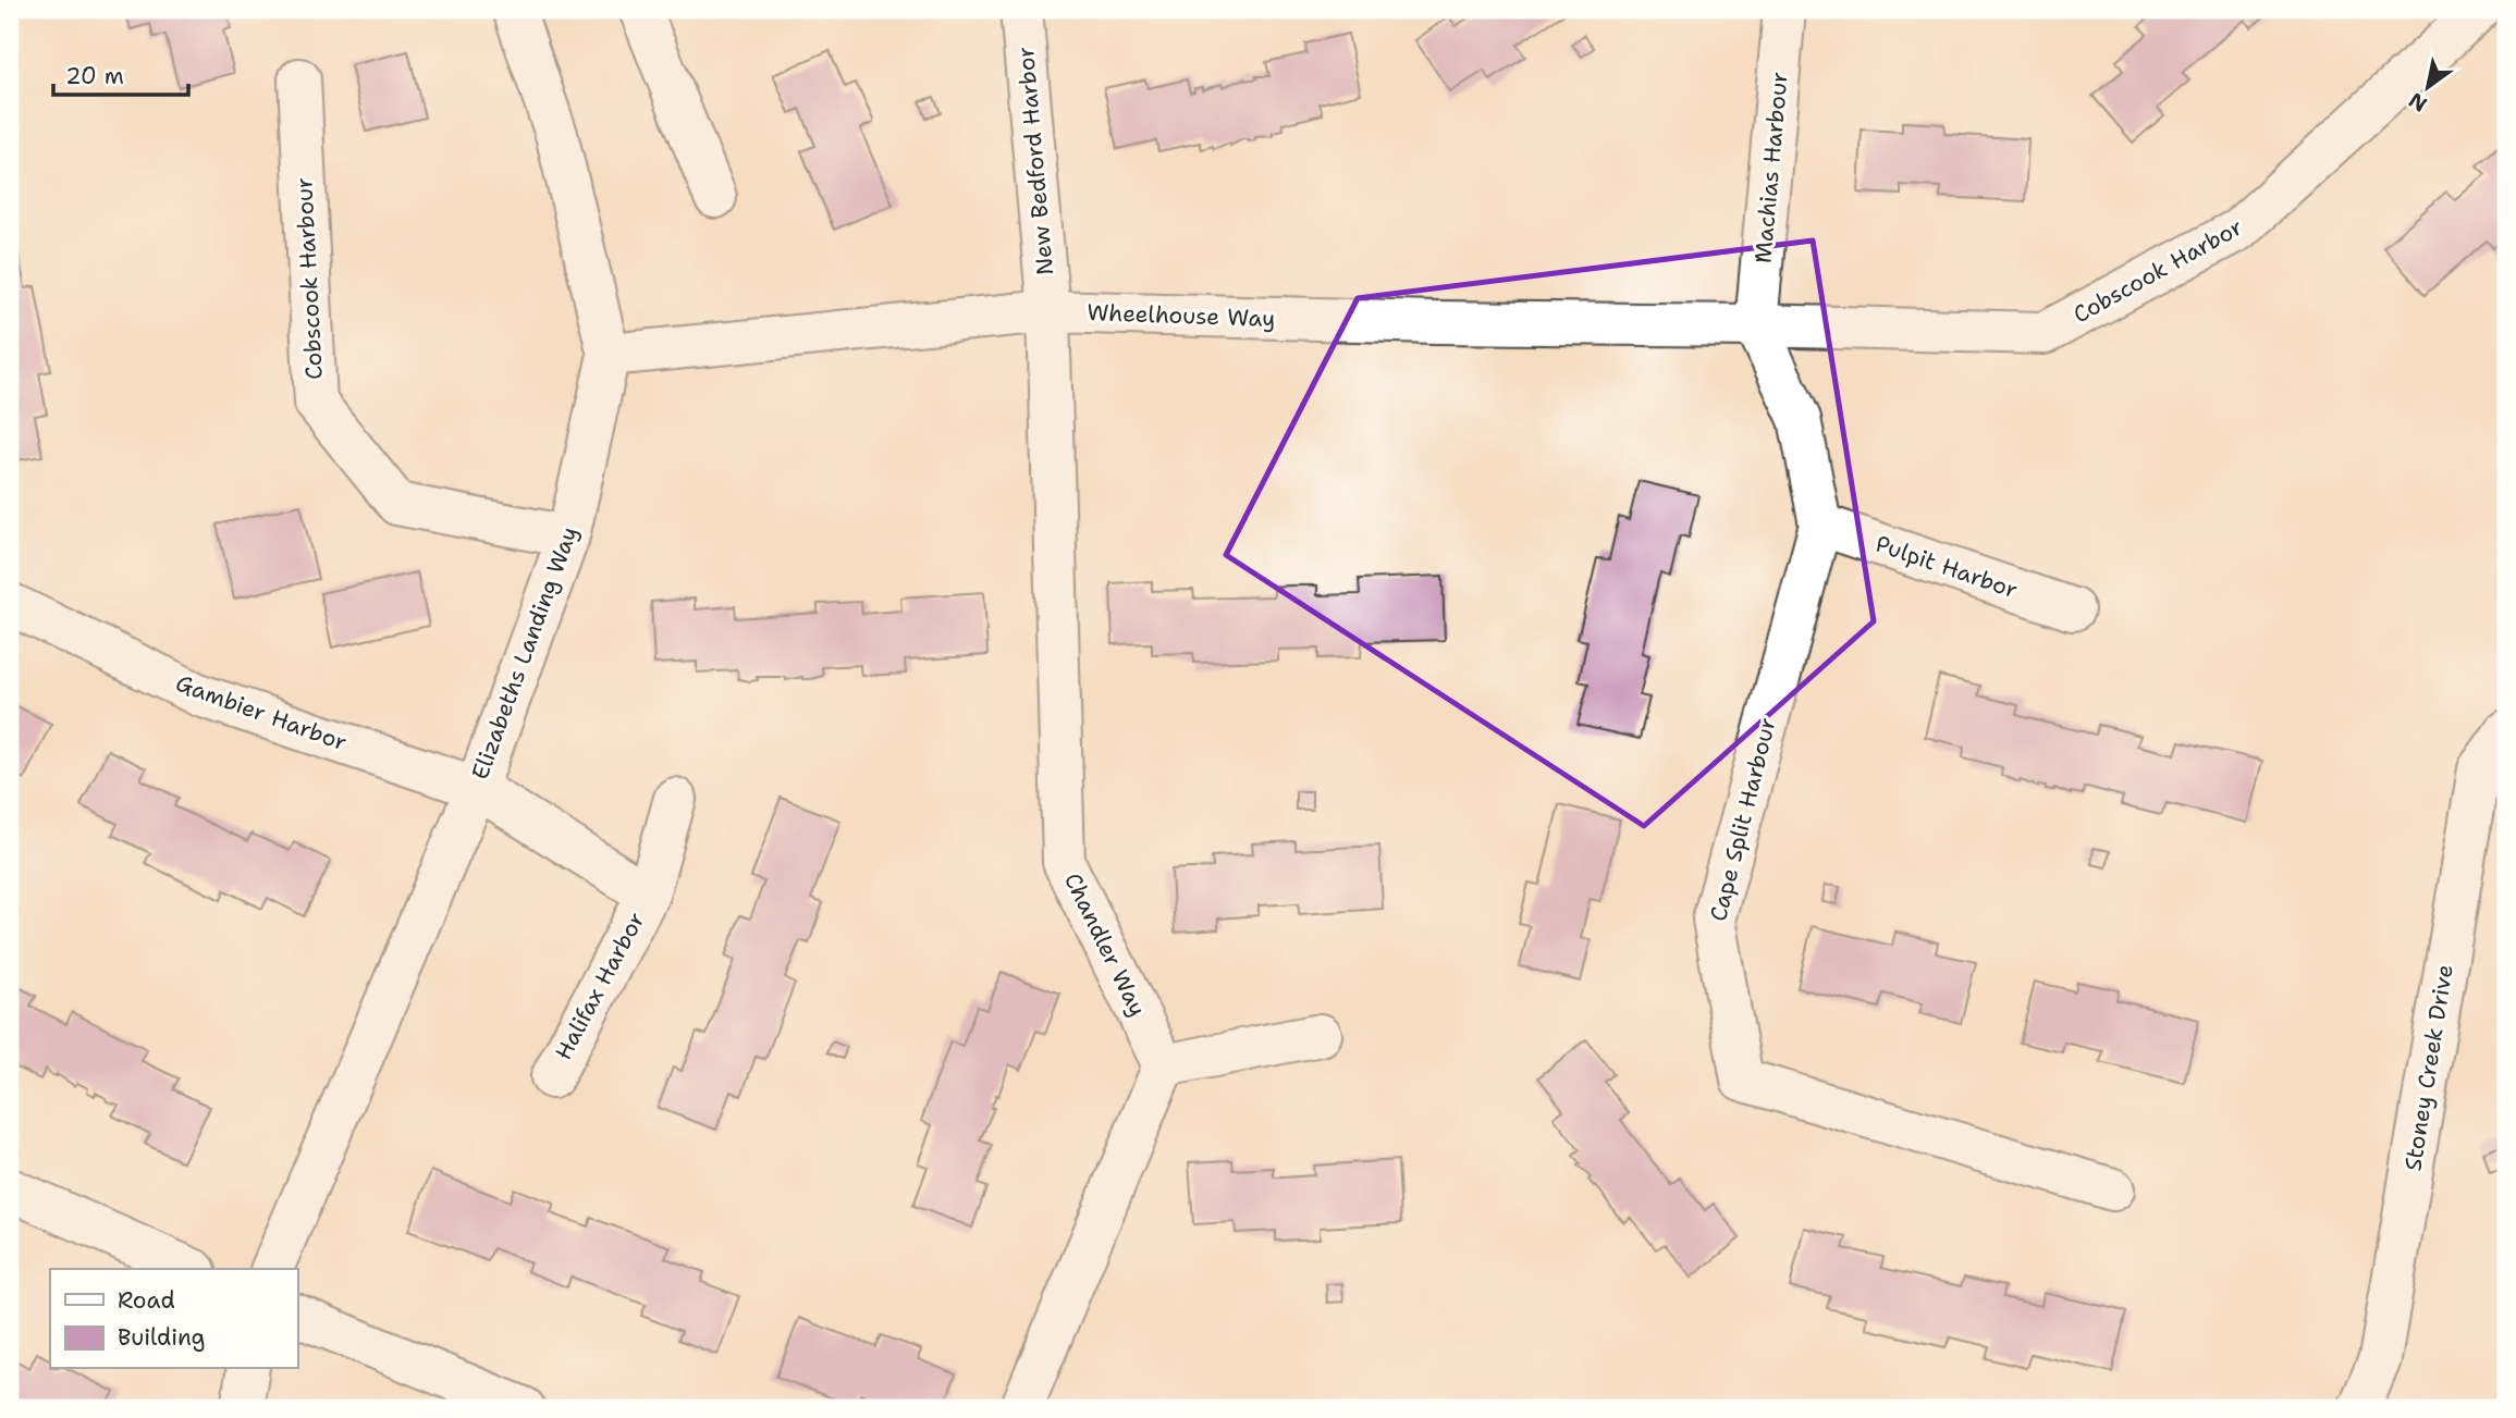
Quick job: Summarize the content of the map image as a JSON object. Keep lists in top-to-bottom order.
{
  "streets": {
    "street": [
      "New Bedford Harbor",
      "Machias Harbour",
      "Cobscook Harbor",
      "Cobscook Harbour",
      "Wheelhouse Way",
      "Pulpit Harbor",
      "Elizabeths Landing Way",
      "Gambier Harbor",
      "Cape Split Harbour",
      "Chandler Way",
      "Halifax Harbor",
      "Stoney Creek Drive"
    ]
  },
  "crossings": [
    ["New Bedford Harbor", "Wheelhouse Way"],
    ["New Bedford Harbor", "Chandler Way"],
    ["Machias Harbour", "Cobscook Harbor"],
    ["Machias Harbour", "Wheelhouse Way"],
    ["Machias Harbour", "Cape Split Harbour"],
    ["Cobscook Harbor", "Wheelhouse Way"],
    ["Cobscook Harbor", "Cape Split Harbour"],
    ["Cobscook Harbour", "Elizabeths Landing Way"],
    ["Wheelhouse Way", "Elizabeths Landing Way"],
    ["Wheelhouse Way", "Cape Split Harbour"],
    ["Wheelhouse Way", "Chandler Way"],
    ["Pulpit Harbor", "Cape Split Harbour"],
    ["Elizabeths Landing Way", "Gambier Harbor"],
    ["Elizabeths Landing Way", "Halifax Harbor"],
    ["Gambier Harbor", "Halifax Harbor"]
  ],
  "legend": ["Road", "Building"],
  "scale_bar": "20 m",
  "north": "bottom left"
}
